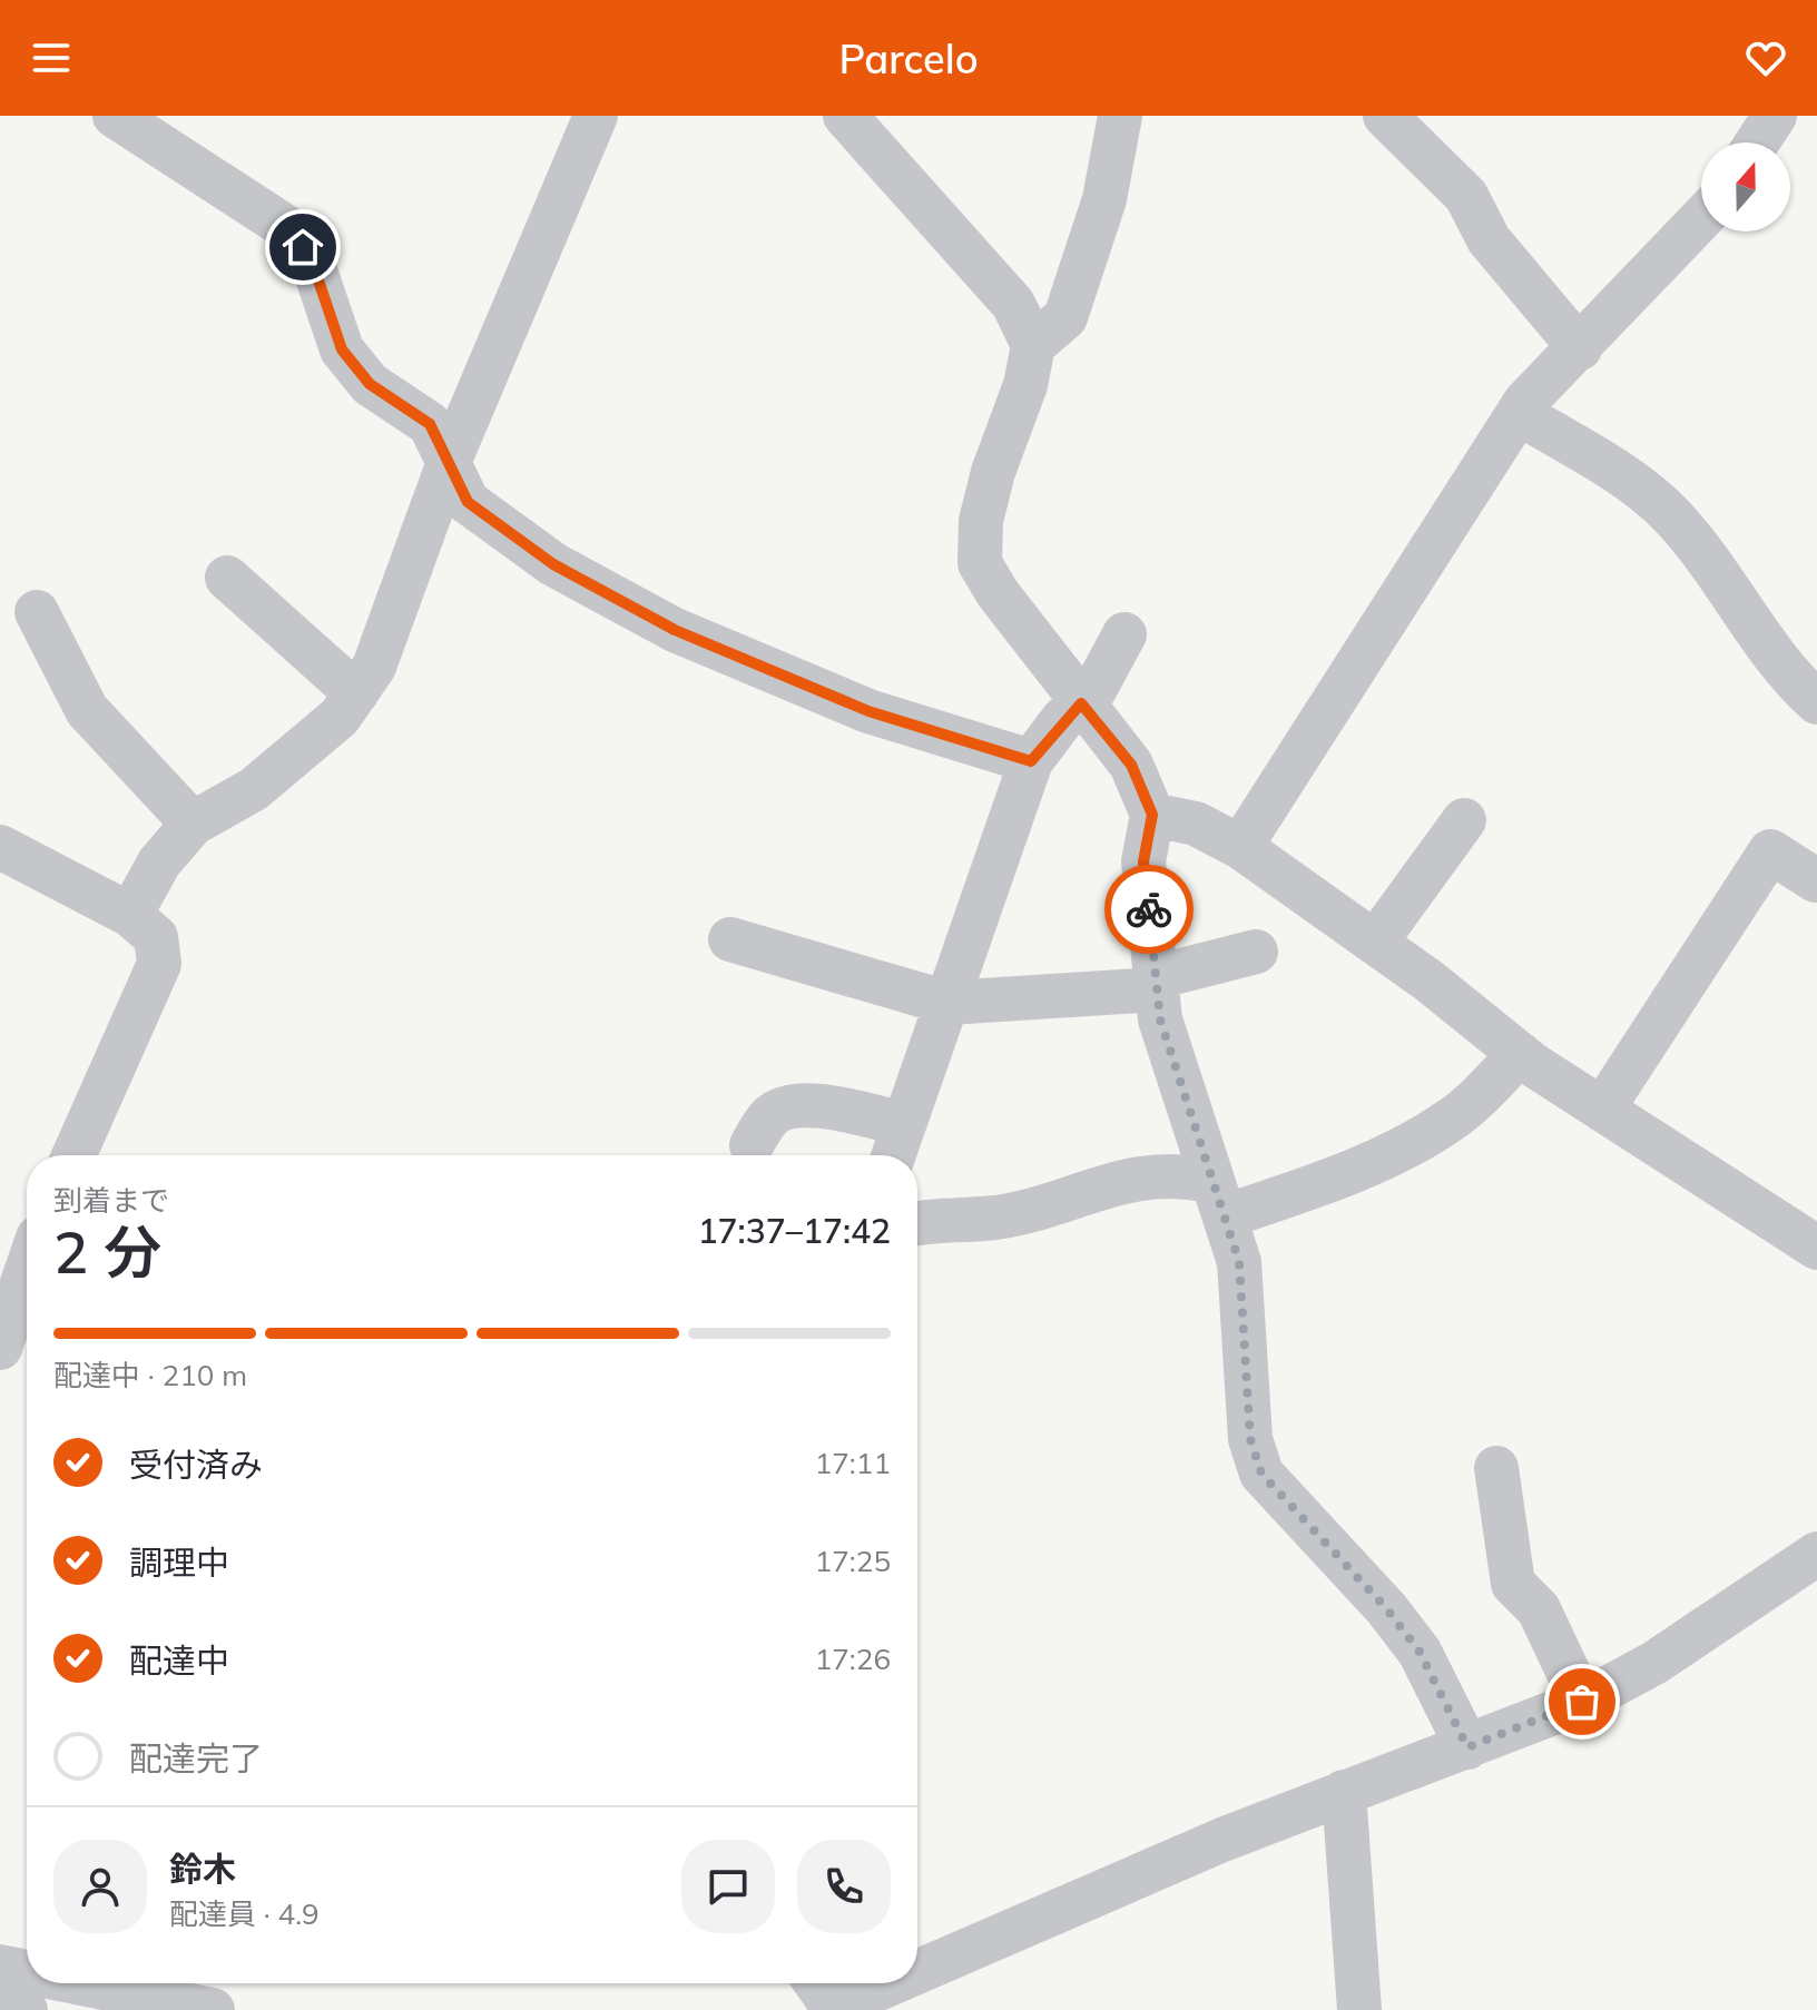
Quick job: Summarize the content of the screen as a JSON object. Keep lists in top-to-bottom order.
{
  "north": "top",
  "page": {
    "header": "Parcelo",
    "heading": ["2 分", "到着まで", "17:37–17:42"],
    "panel": ["鈴木", "配達員 · 4.9"],
    "bar": "配達中 · 210 m",
    "list": [
      ["受付済み", "17:11"],
      ["調理中", "17:25"],
      ["配達中", "17:26"],
      "配達完了"
    ]
  }
}
